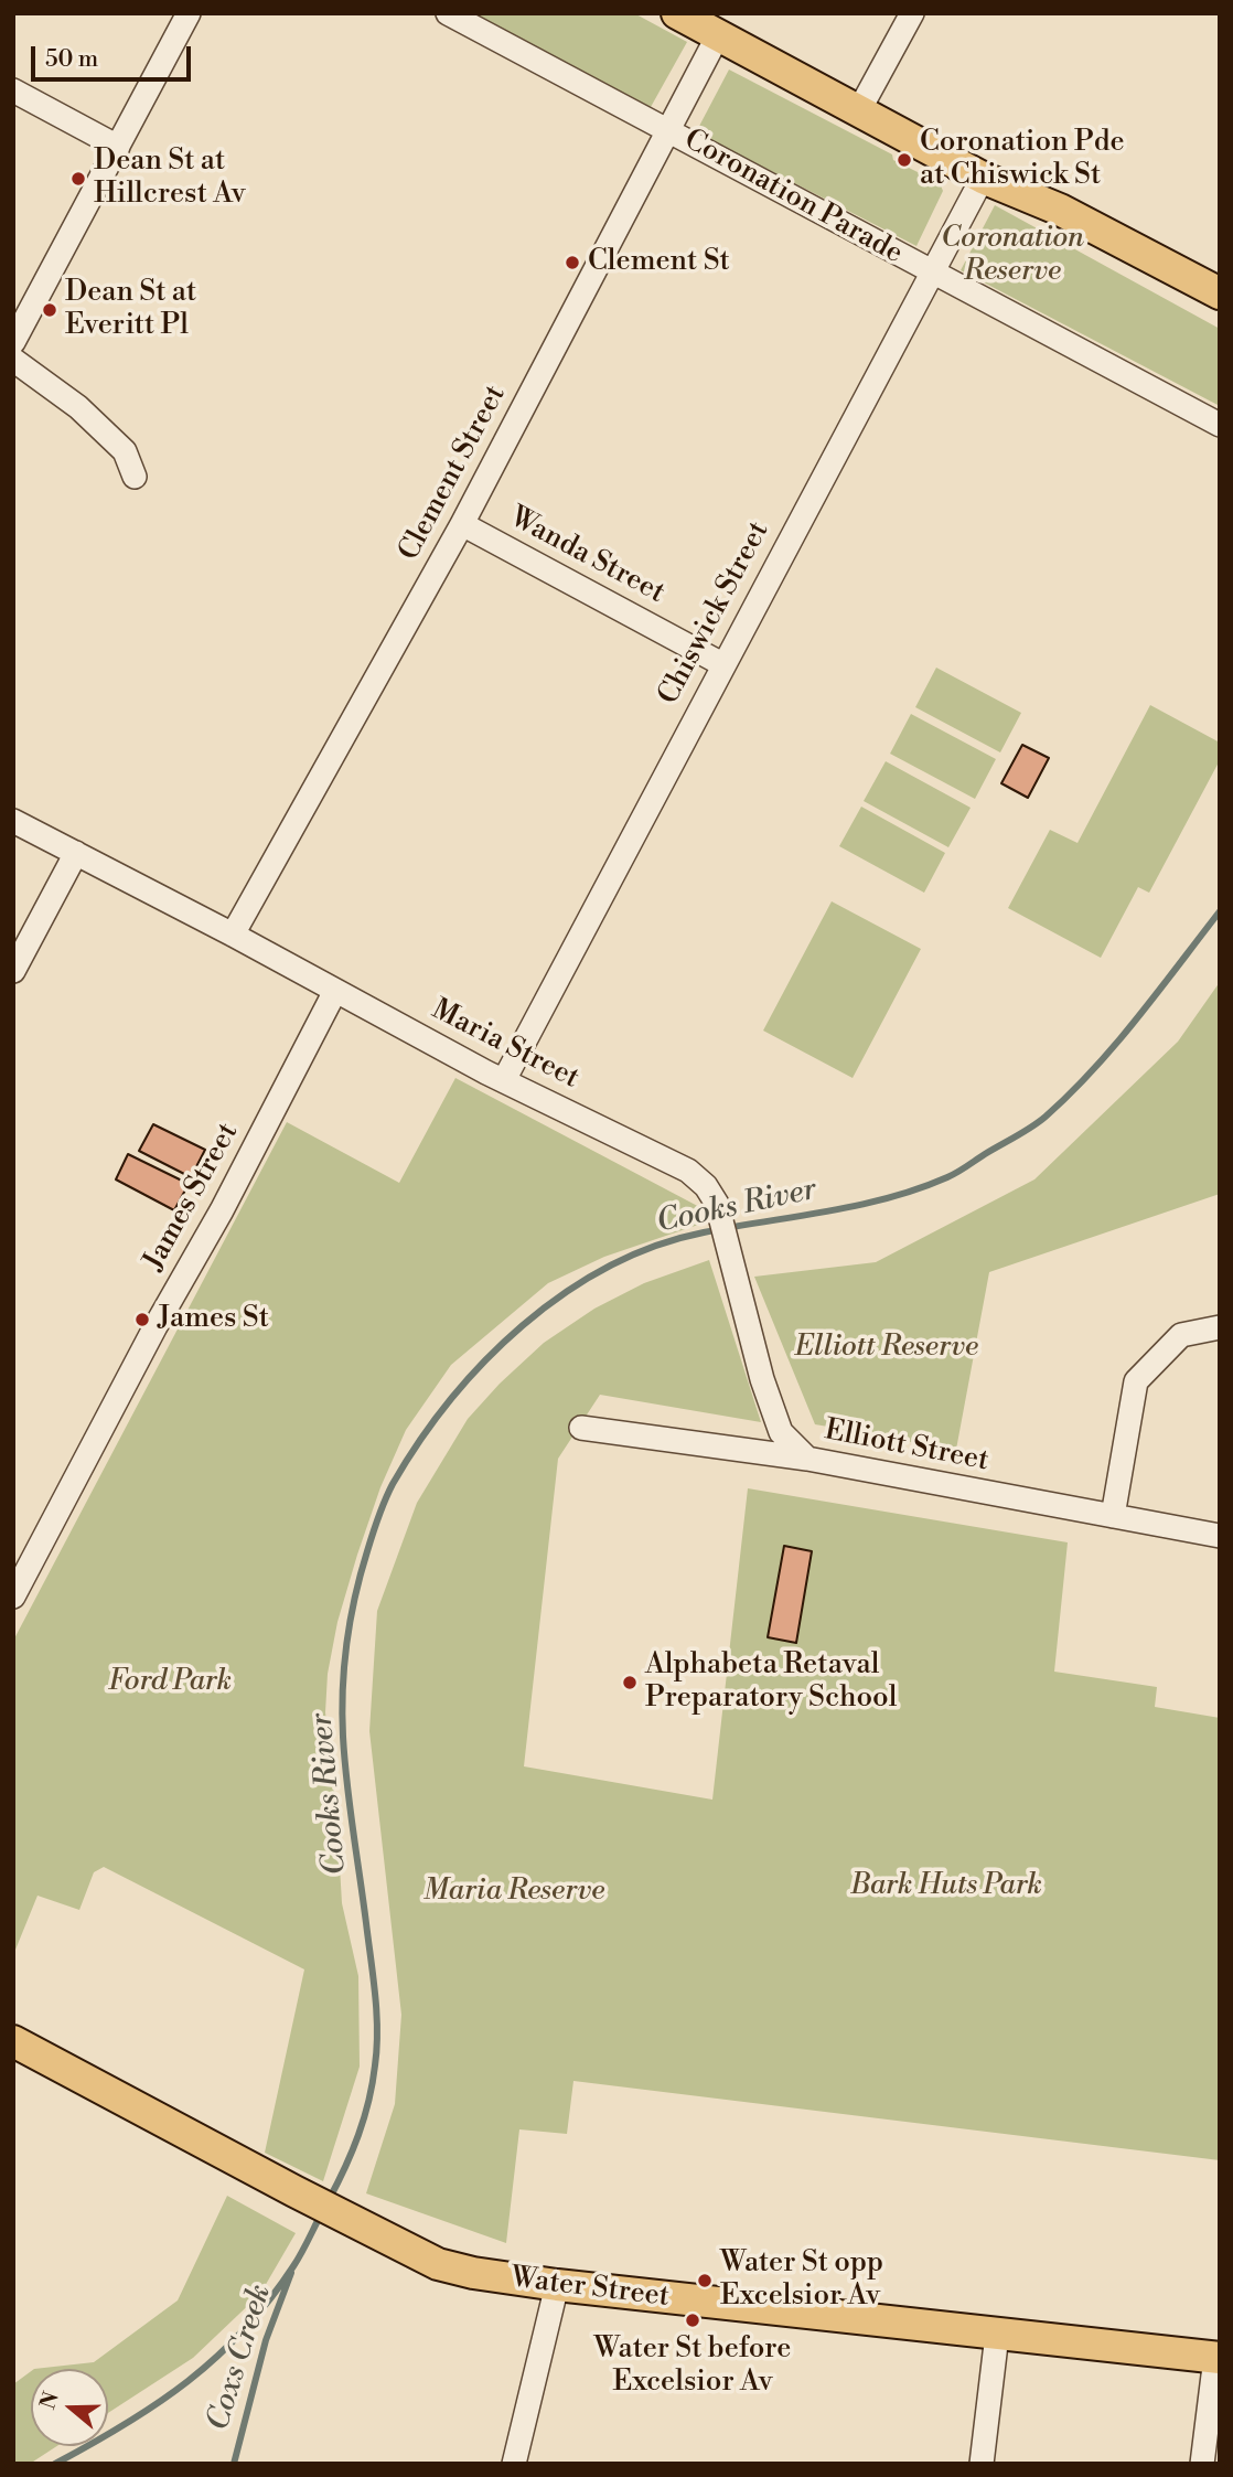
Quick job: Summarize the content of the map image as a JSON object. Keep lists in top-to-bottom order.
{
  "streets": {
    "main road": ["Water Street"],
    "street": [
      "Coronation Parade",
      "Clement Street",
      "Wanda Street",
      "Chiswick Street",
      "Maria Street",
      "James Street",
      "Elliott Street"
    ]
  },
  "crossings": [
    ["Coronation Parade", "Clement Street"],
    ["Coronation Parade", "Chiswick Street"],
    ["Clement Street", "Wanda Street"],
    ["Clement Street", "Maria Street"],
    ["Wanda Street", "Chiswick Street"],
    ["Chiswick Street", "Maria Street"],
    ["Maria Street", "James Street"],
    ["Maria Street", "Elliott Street"]
  ],
  "water": ["Cooks River", "Coxs Creek"],
  "parks": [
    "Coronation Reserve",
    "Elliott Reserve",
    "Ford Park",
    "Bark Huts Park",
    "Maria Reserve"
  ],
  "places": [
    "Coronation Pde at Chiswick St",
    "Dean St at Hillcrest Av",
    "Clement St",
    "Dean St at Everitt Pl",
    "James St",
    "Alphabeta Retaval Preparatory School",
    "Water St opp Excelsior Av",
    "Water St before Excelsior Av"
  ],
  "scale_bar": "50 m",
  "north": "left"
}
